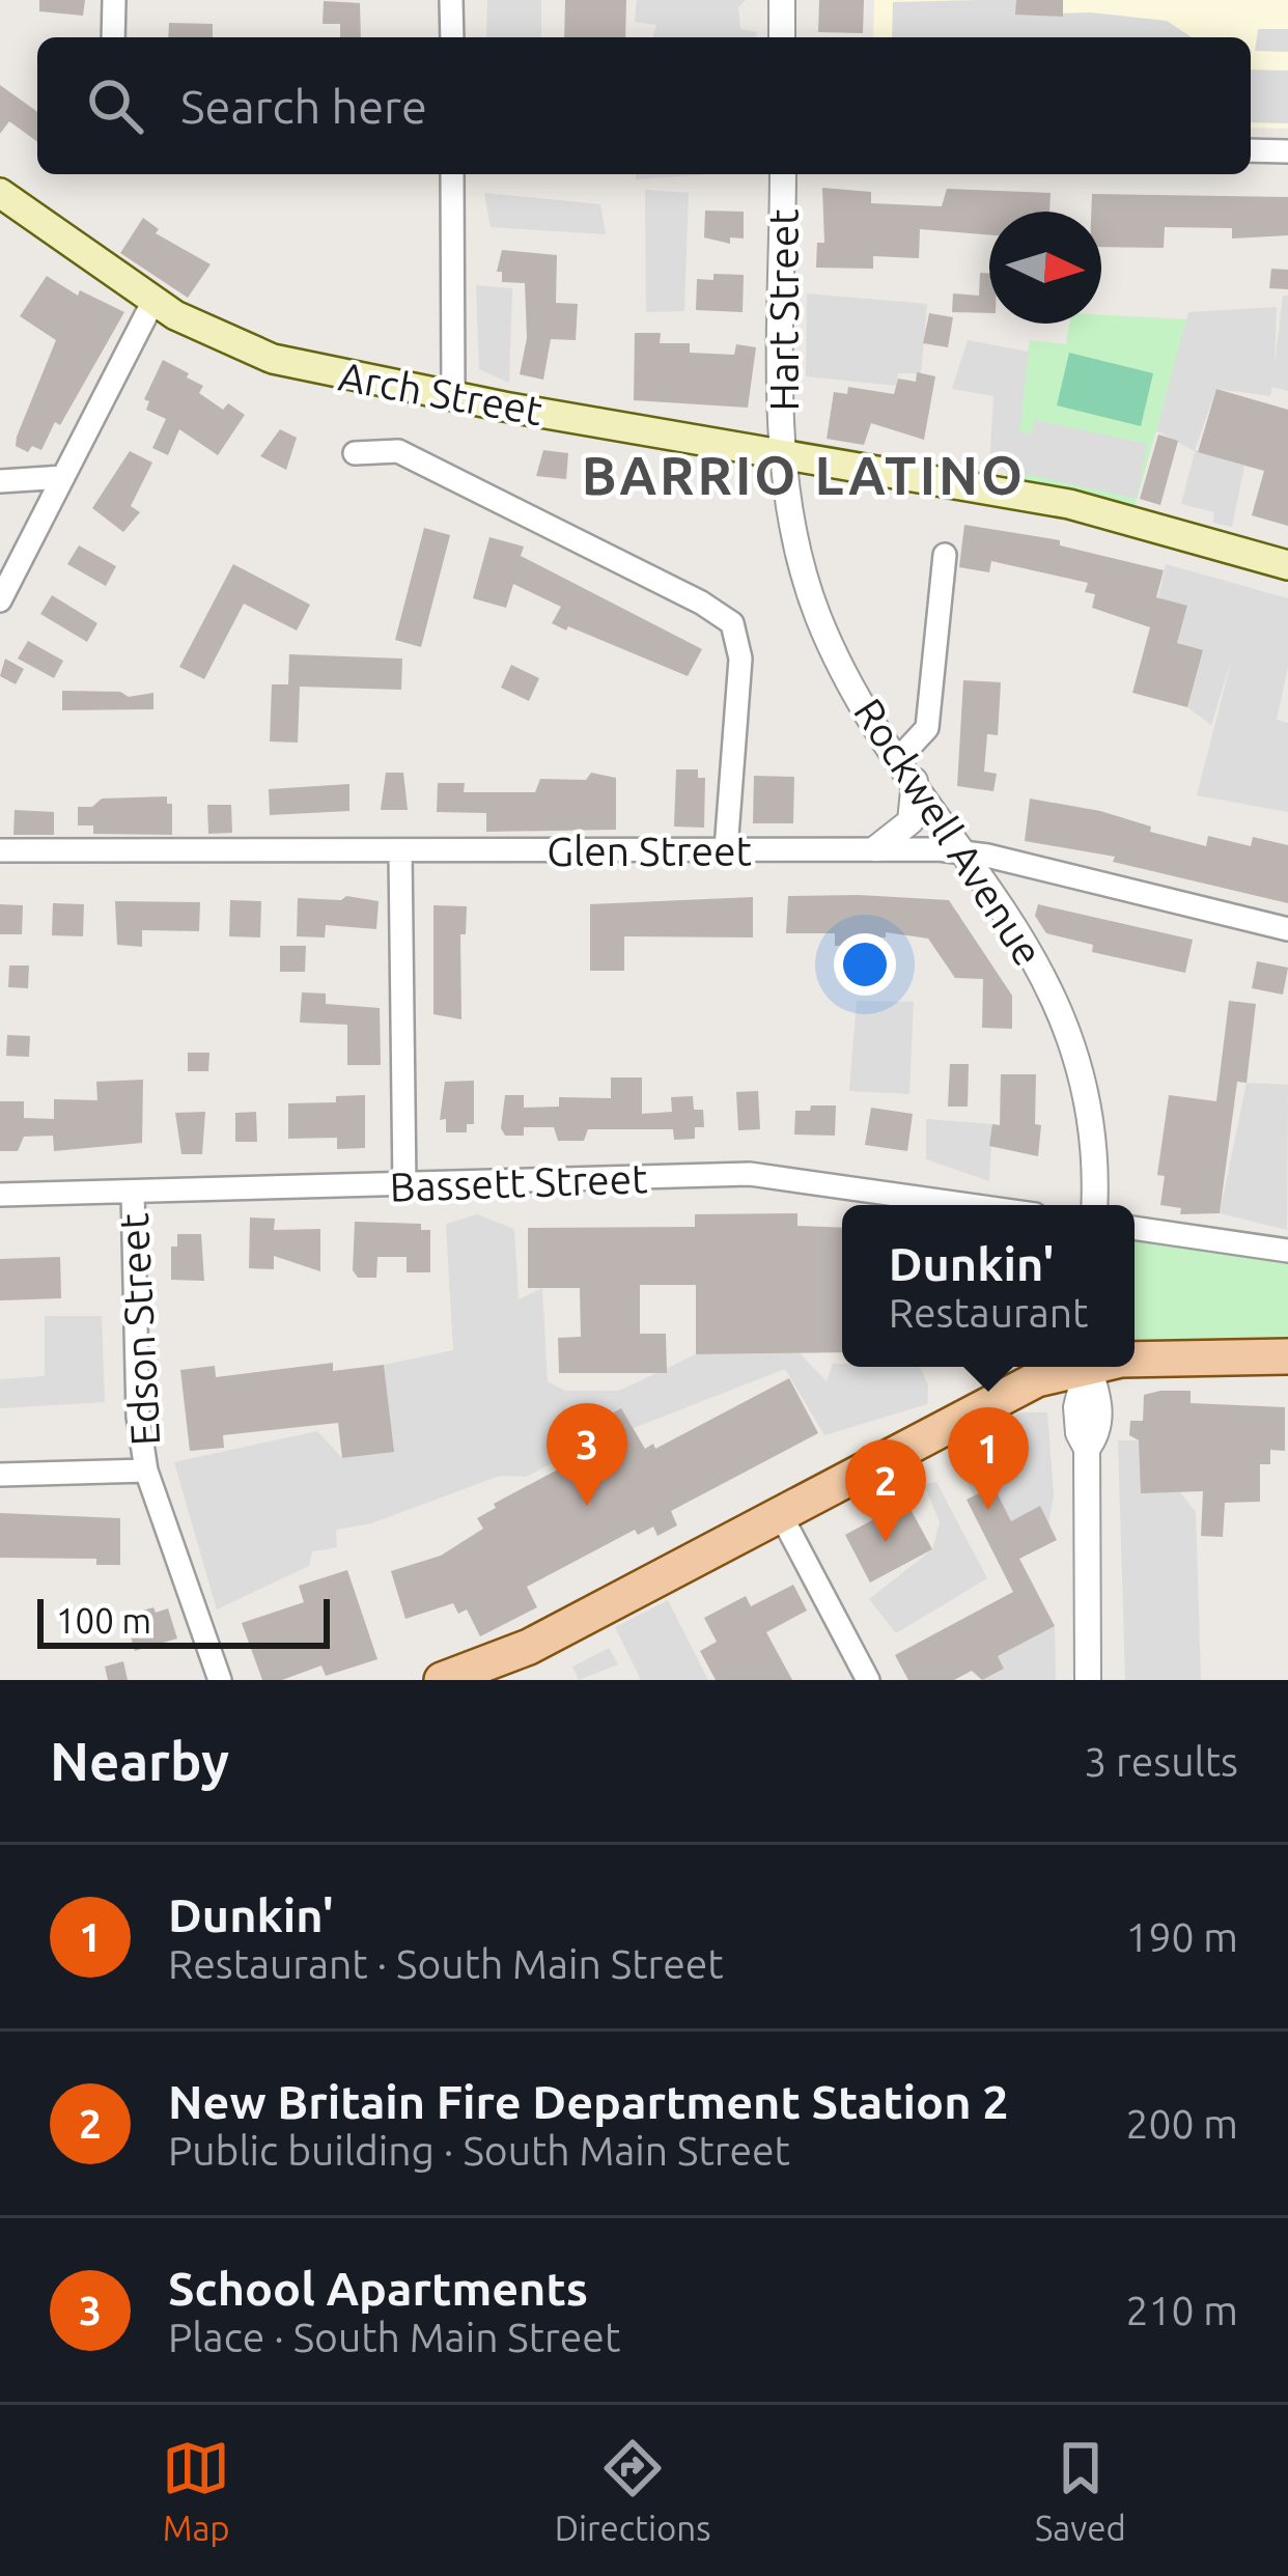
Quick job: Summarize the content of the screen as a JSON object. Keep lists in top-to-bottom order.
{
  "streets": {
    "main road": ["Arch Street"],
    "street": [
      "Hart Street",
      "Rockwell Avenue",
      "Glen Street",
      "Bassett Street",
      "Edson Street"
    ]
  },
  "crossings": [
    ["Hart Street", "Arch Street"],
    ["Hart Street", "Rockwell Avenue"],
    ["Arch Street", "Rockwell Avenue"],
    ["Rockwell Avenue", "Glen Street"],
    ["Bassett Street", "Edson Street"]
  ],
  "districts": ["BARRIO LATINO"],
  "scale_bar": "100 m",
  "north": "right",
  "page": {
    "search": "Search here",
    "popup": ["Dunkin'", "Restaurant"],
    "pins": ["3", "1", "2"],
    "scale": "100 m",
    "heading": ["Nearby", "3 results"],
    "list": [
      {
        "mark": "1",
        "name": "Dunkin'",
        "note": "Restaurant · South Main Street",
        "value": "190 m"
      },
      {
        "mark": "2",
        "name": "New Britain Fire Department Station 2",
        "note": "Public building · South Main Street",
        "value": "200 m"
      },
      {
        "mark": "3",
        "name": "School Apartments",
        "note": "Place · South Main Street",
        "value": "210 m"
      }
    ],
    "nav": ["Map", "Directions", "Saved"]
  }
}
